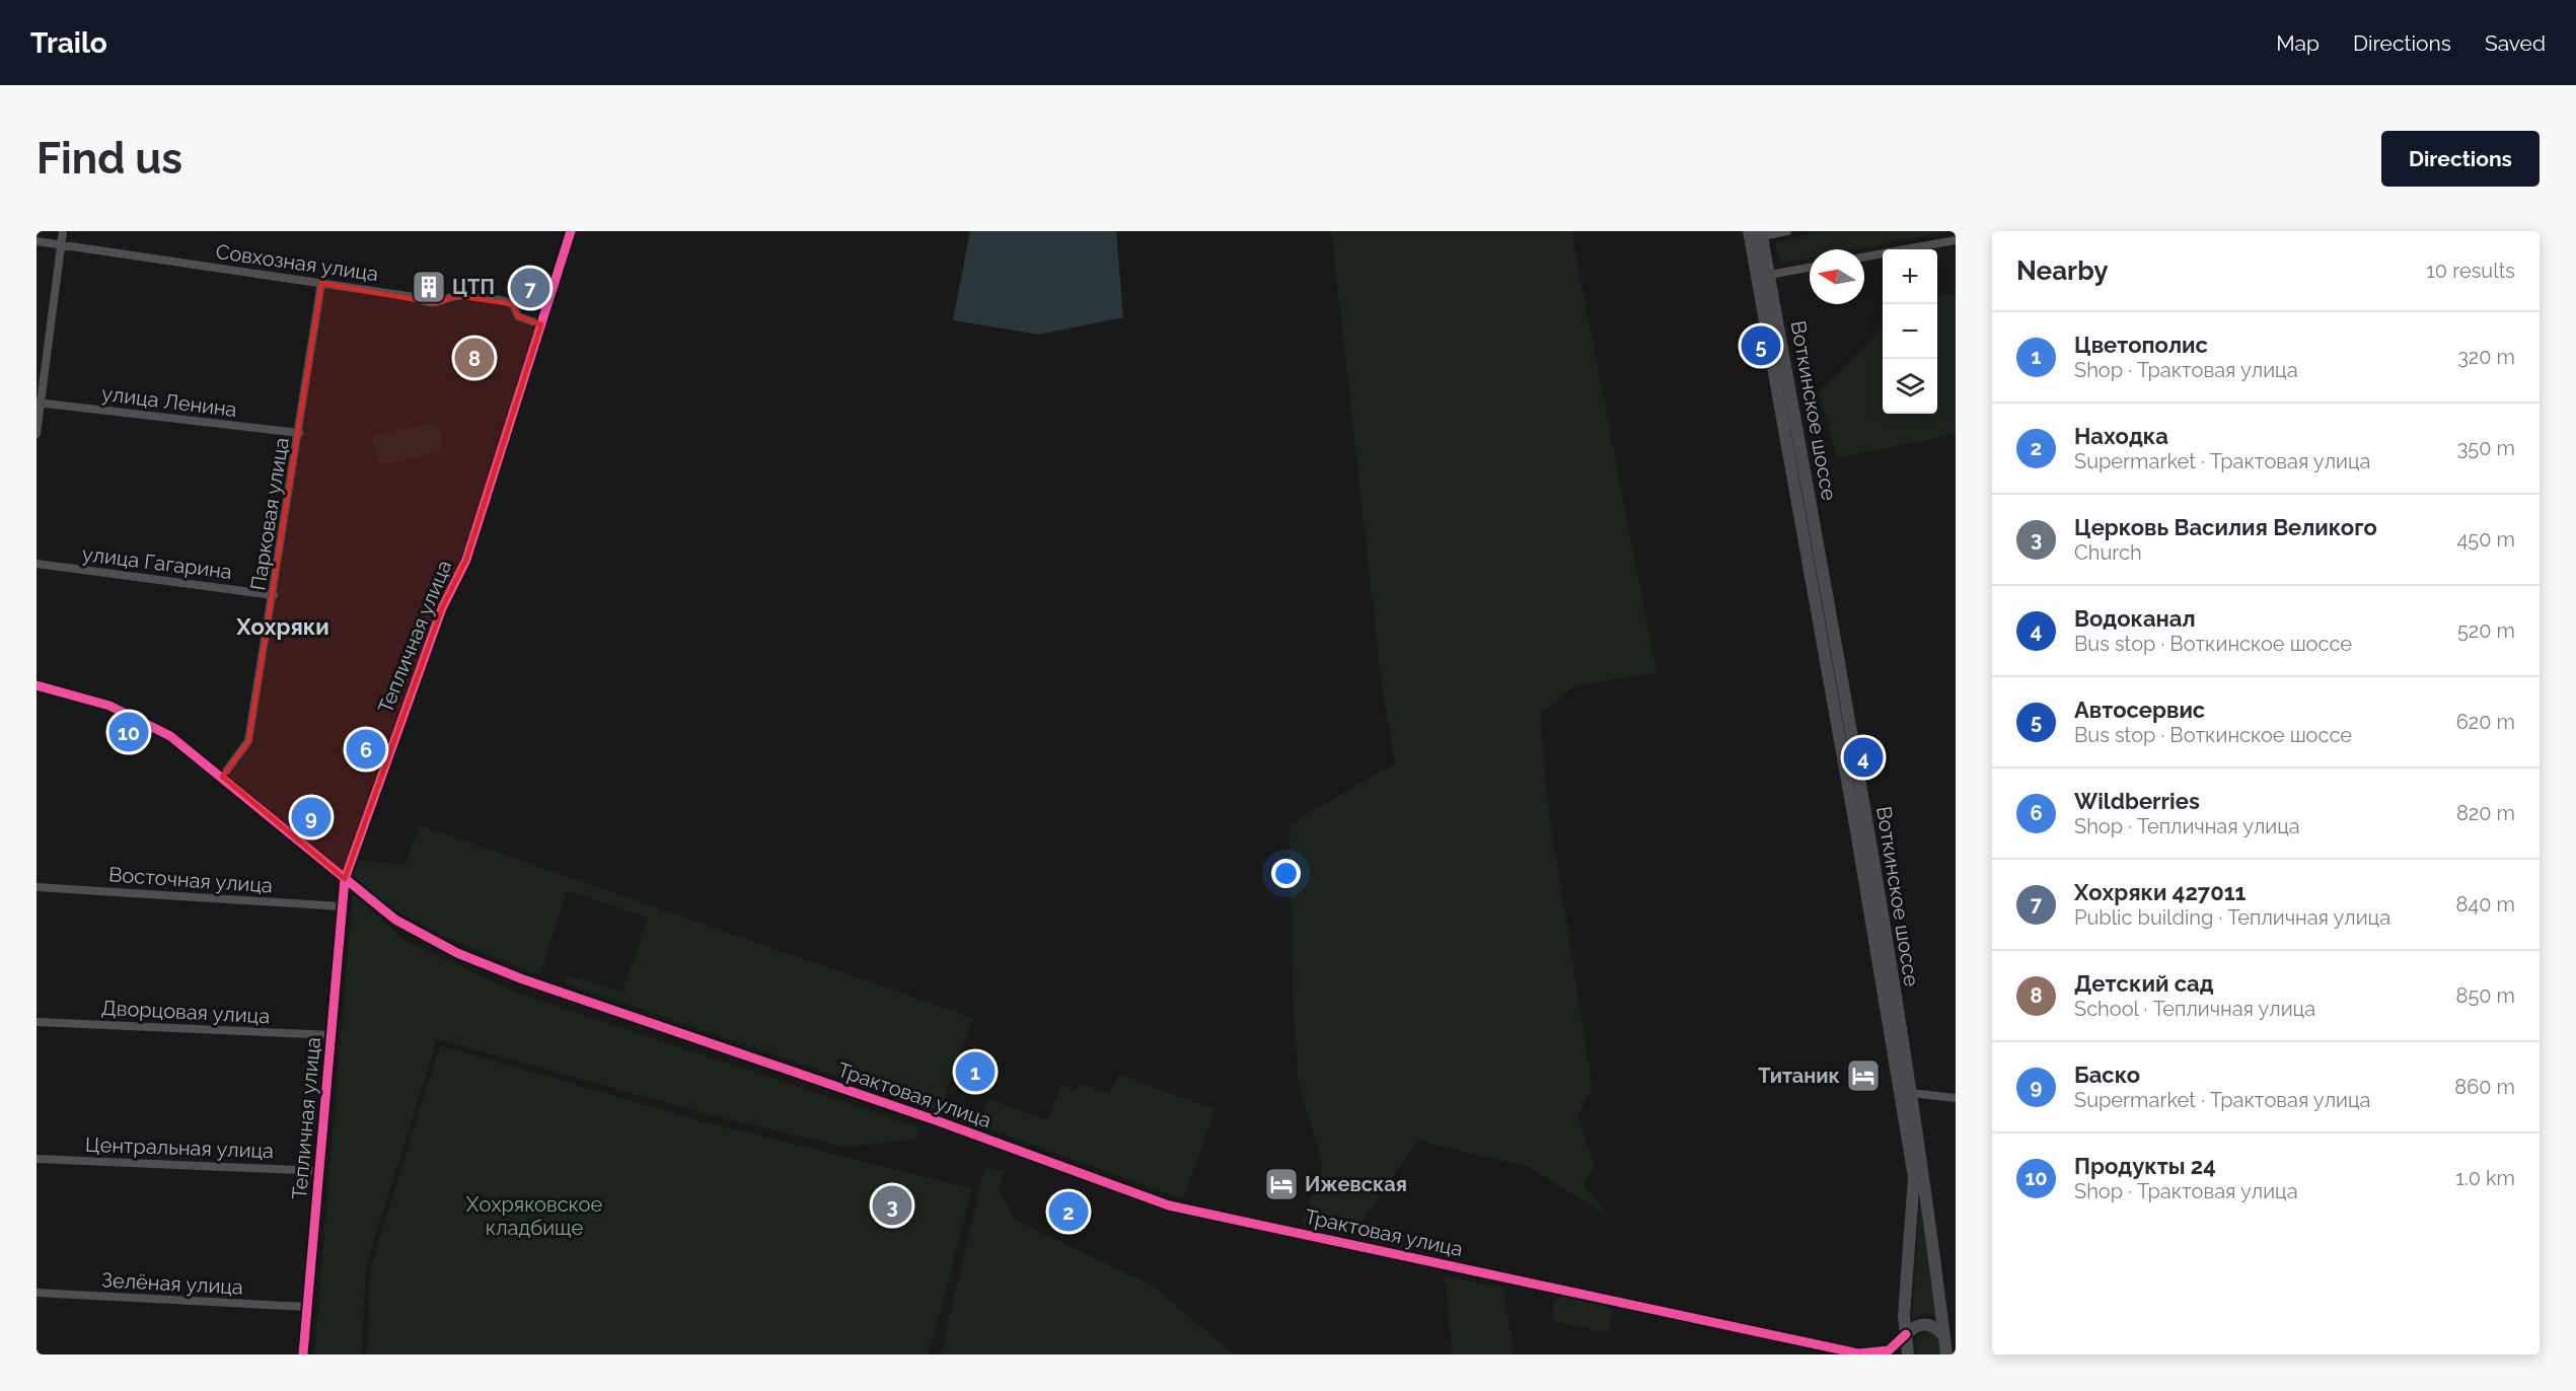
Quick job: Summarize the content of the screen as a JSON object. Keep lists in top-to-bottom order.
{
  "streets": {
    "main road": ["Воткинское шоссе"],
    "street": [
      "Совхозная улица",
      "улица Ленина",
      "Парковая улица",
      "улица Гагарина",
      "Тепличная улица",
      "Восточная улица",
      "Дворцовая улица",
      "Трактовая улица",
      "Центральная улица",
      "Зелёная улица"
    ]
  },
  "crossings": [
    ["Совхозная улица", "Парковая улица"],
    ["Совхозная улица", "Тепличная улица"],
    ["улица Ленина", "Парковая улица"],
    ["Воткинское шоссе", "Трактовая улица"],
    ["Парковая улица", "улица Гагарина"],
    ["Парковая улица", "Трактовая улица"],
    ["Тепличная улица", "Восточная улица"],
    ["Тепличная улица", "Дворцовая улица"],
    ["Тепличная улица", "Трактовая улица"],
    ["Тепличная улица", "Центральная улица"],
    ["Тепличная улица", "Зелёная улица"]
  ],
  "districts": ["Хохряки"],
  "parks": ["Хохряковское кладбище"],
  "places": {
    "building": ["ЦТП"],
    "hotel": ["Титаник", "Ижевская"]
  },
  "north": "left",
  "page": {
    "header": "Trailo",
    "nav": ["Map", "Directions", "Saved"],
    "buttons": "Directions",
    "title": "Find us",
    "heading": ["Nearby", "10 results"],
    "map_buttons": ["+", "−"],
    "pins": [
      "7",
      "5",
      "8",
      "10",
      "6",
      "4",
      "9",
      "1",
      "3",
      "2"
    ],
    "list": [
      {
        "mark": "1",
        "name": "Цветополис",
        "note": "Shop · Трактовая улица",
        "value": "320 m"
      },
      {
        "mark": "2",
        "name": "Находка",
        "note": "Supermarket · Трактовая улица",
        "value": "350 m"
      },
      {
        "mark": "3",
        "name": "Церковь Василия Великого",
        "note": "Church",
        "value": "450 m"
      },
      {
        "mark": "4",
        "name": "Водоканал",
        "note": "Bus stop · Воткинское шоссе",
        "value": "520 m"
      },
      {
        "mark": "5",
        "name": "Автосервис",
        "note": "Bus stop · Воткинское шоссе",
        "value": "620 m"
      },
      {
        "mark": "6",
        "name": "Wildberries",
        "note": "Shop · Тепличная улица",
        "value": "820 m"
      },
      {
        "mark": "7",
        "name": "Хохряки 427011",
        "note": "Public building · Тепличная улица",
        "value": "840 m"
      },
      {
        "mark": "8",
        "name": "Детский сад",
        "note": "School · Тепличная улица",
        "value": "850 m"
      },
      {
        "mark": "9",
        "name": "Баско",
        "note": "Supermarket · Трактовая улица",
        "value": "860 m"
      },
      {
        "mark": "10",
        "name": "Продукты 24",
        "note": "Shop · Трактовая улица",
        "value": "1.0 km"
      }
    ]
  }
}
